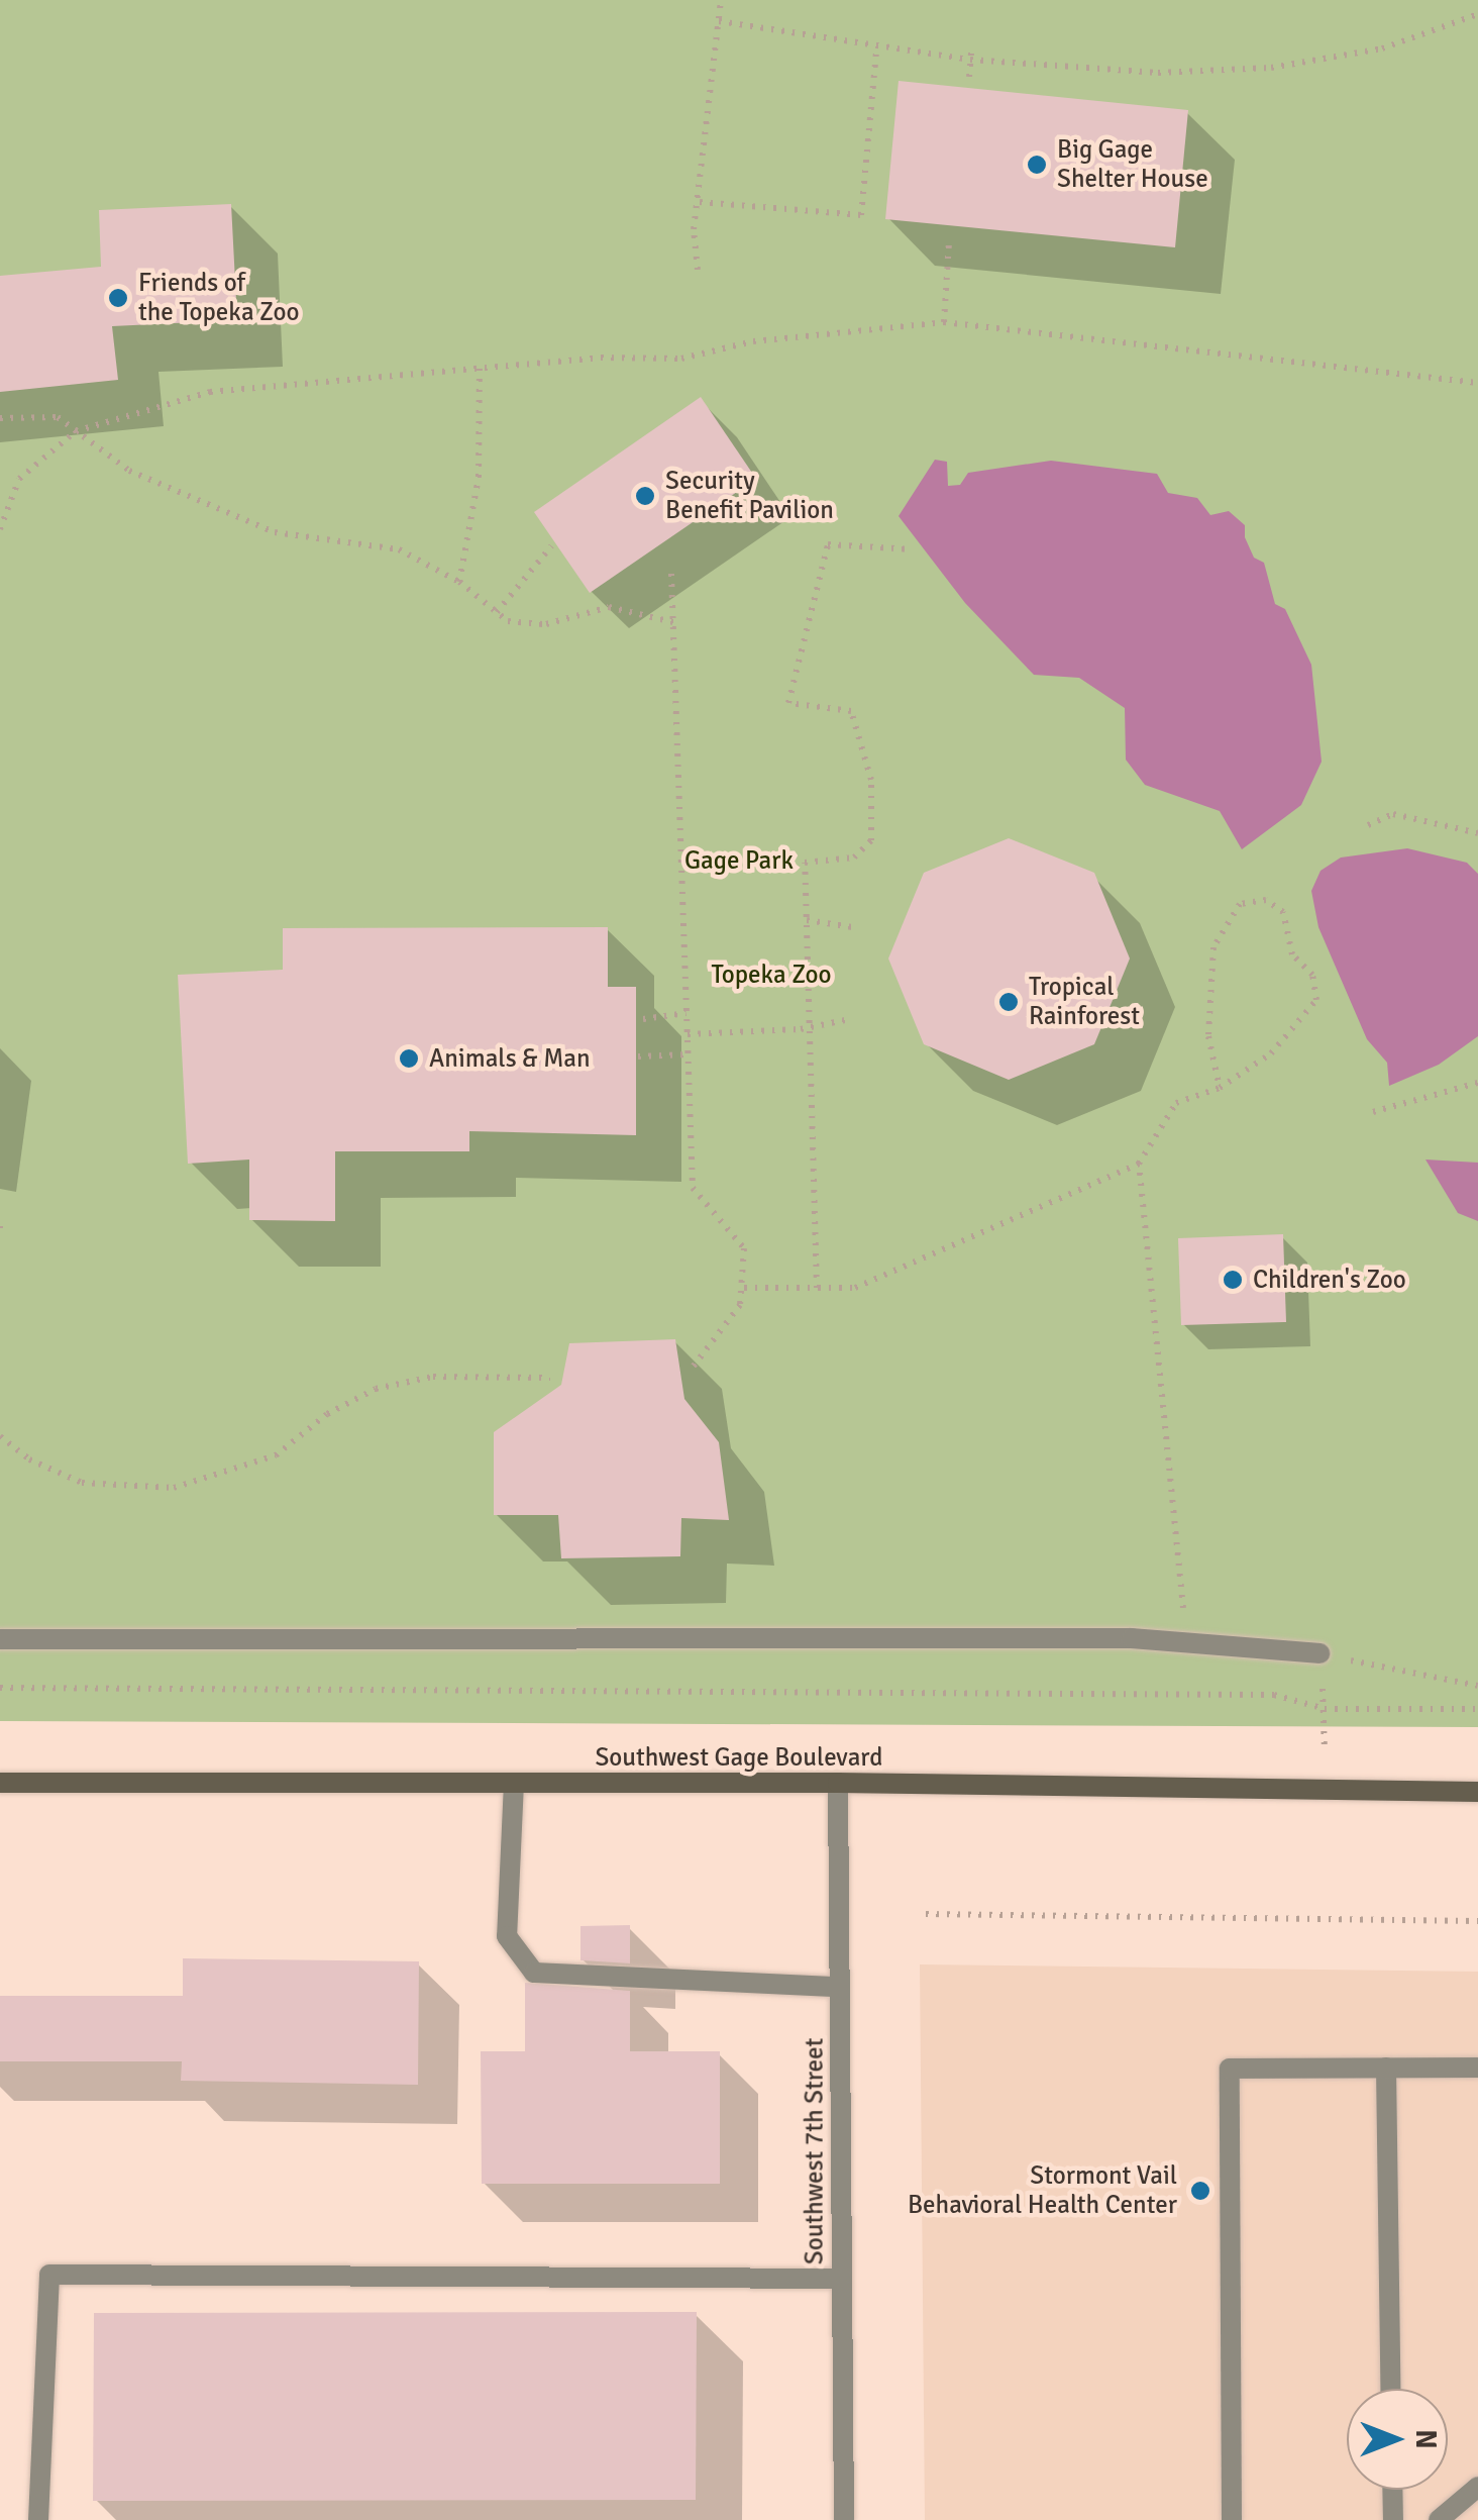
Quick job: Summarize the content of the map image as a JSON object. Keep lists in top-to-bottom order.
{
  "streets": {
    "main road": ["Southwest Gage Boulevard"],
    "street": ["Southwest 7th Street"]
  },
  "crossings": [
    ["Southwest Gage Boulevard", "Southwest 7th Street"]
  ],
  "parks": ["Gage Park", "Topeka Zoo"],
  "places": [
    "Big Gage Shelter House",
    "Friends of the Topeka Zoo",
    "Security Benefit Pavilion",
    "Tropical Rainforest",
    "Animals & Man",
    "Children's Zoo",
    "Stormont Vail Behavioral Health Center"
  ],
  "north": "right"
}
